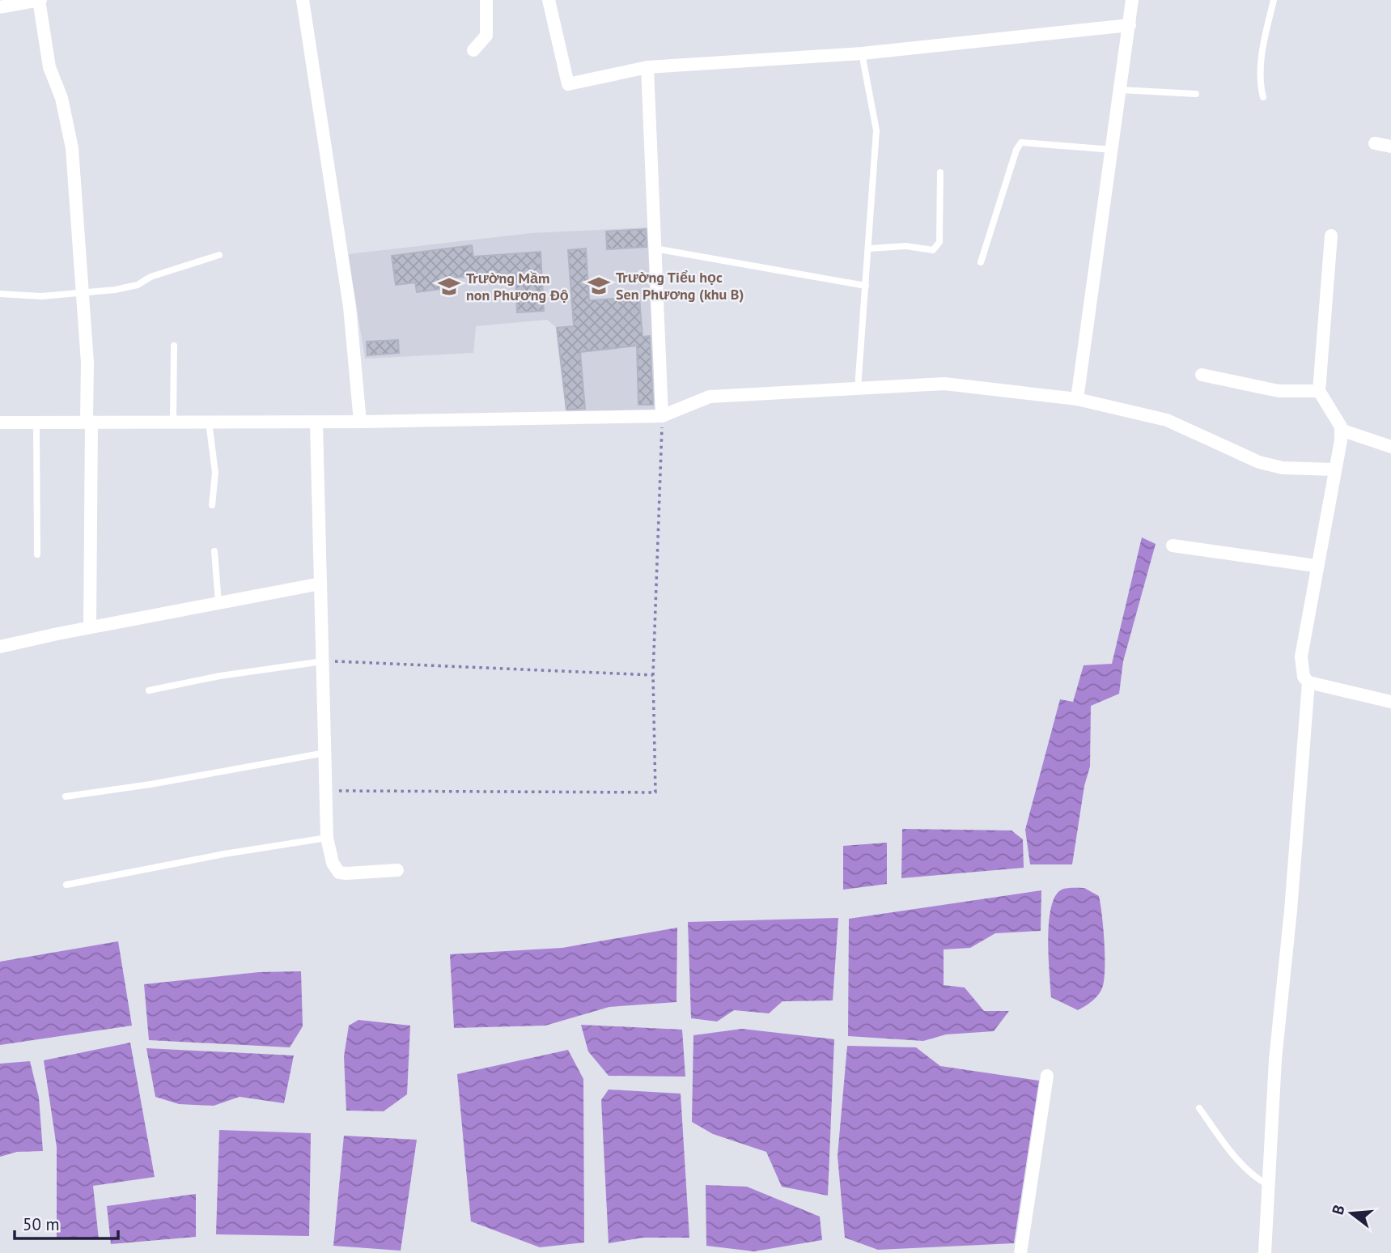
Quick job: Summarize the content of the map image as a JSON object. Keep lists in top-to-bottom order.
{
  "places": {
    "school or university": ["Trường Tiểu học Sen Phương (khu B)", "Trường Mầm non Phương Độ"]
  },
  "scale_bar": "50 m",
  "north": "left"
}
